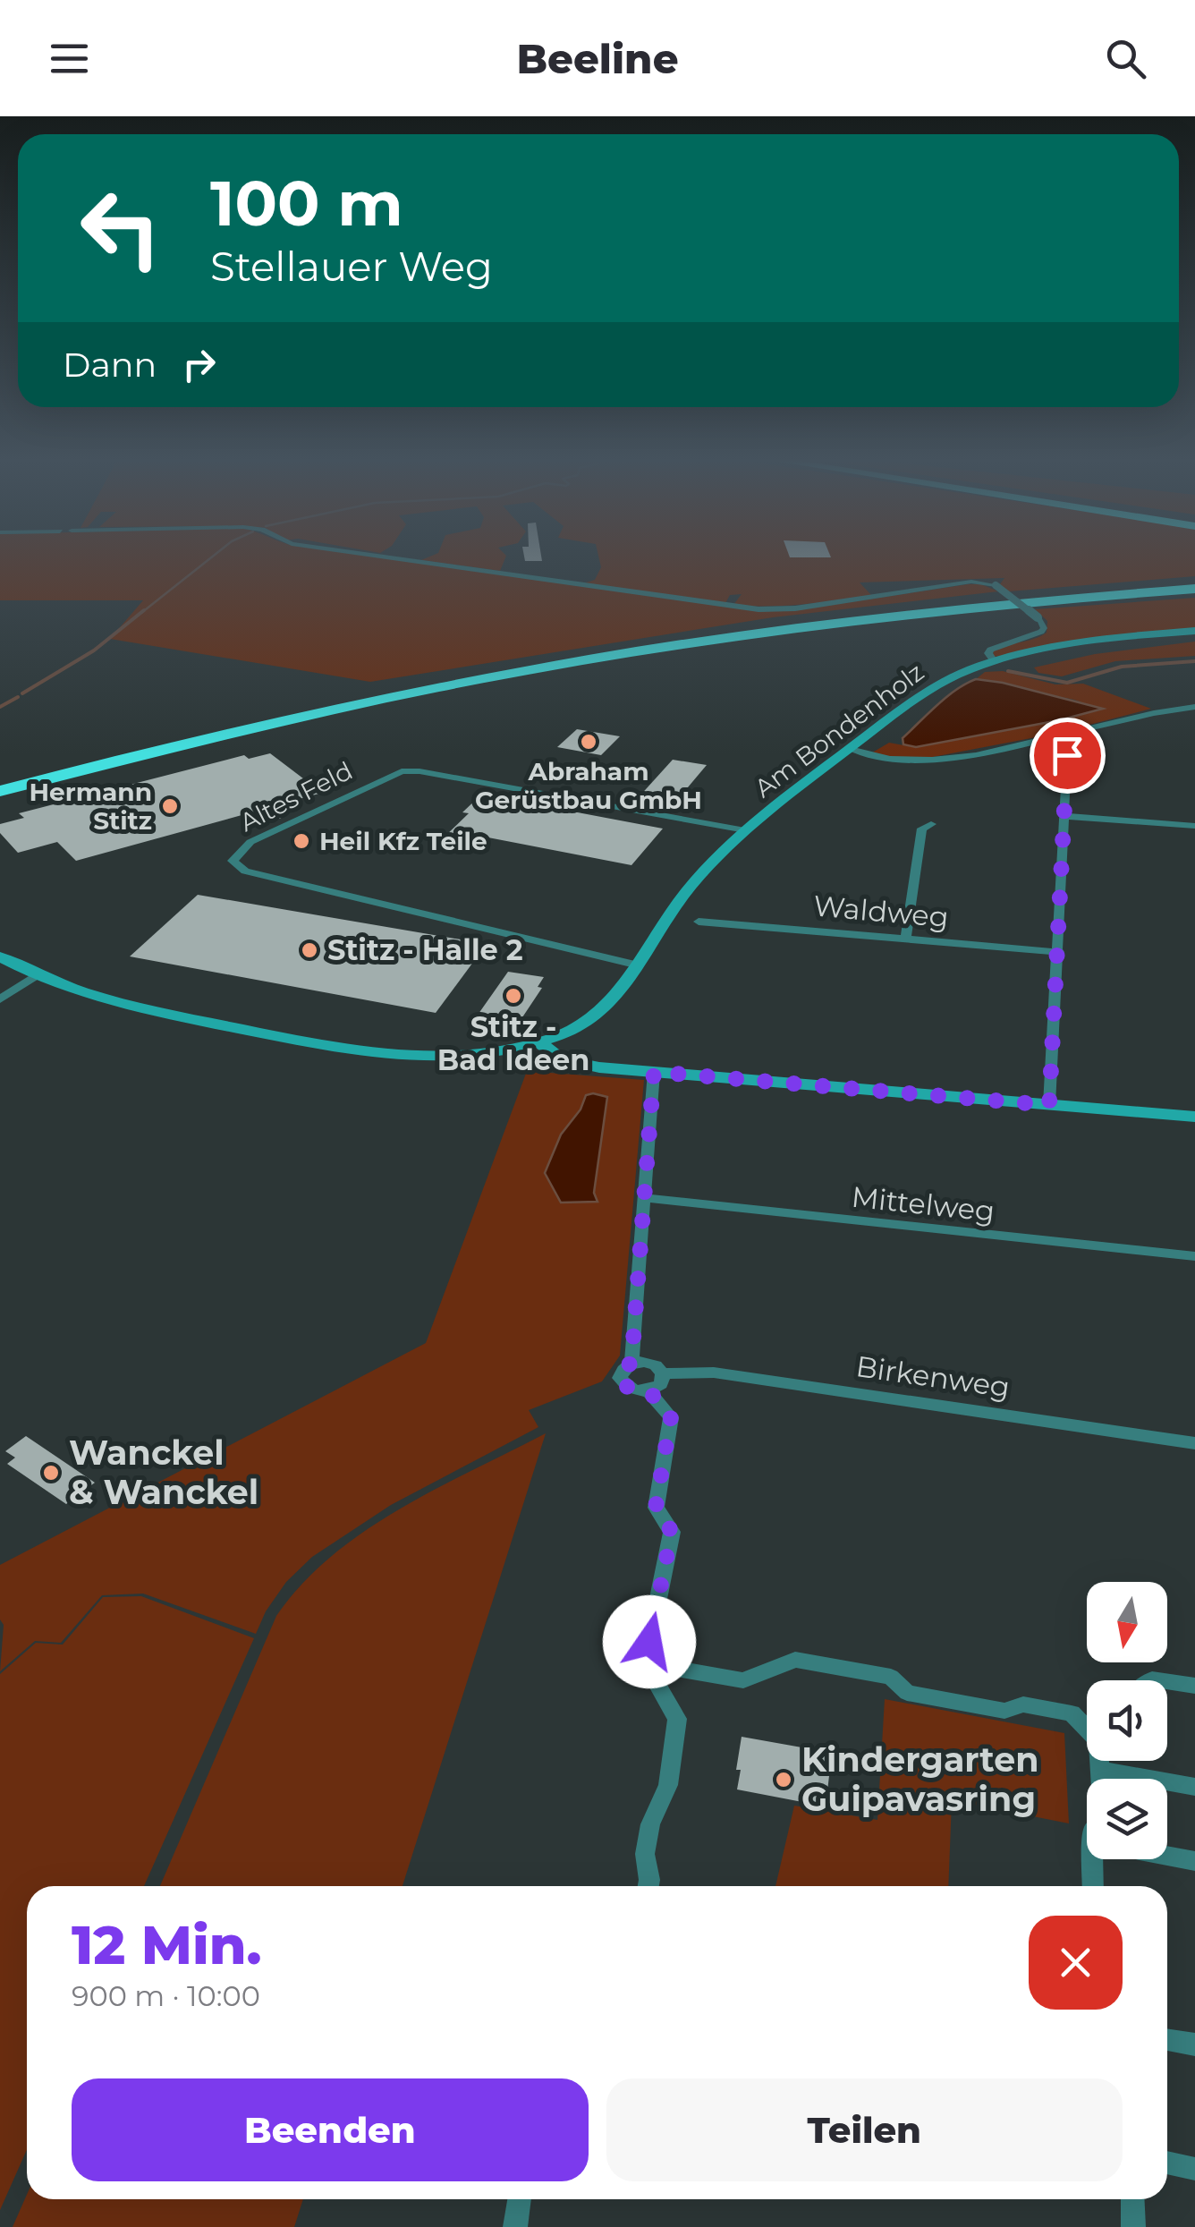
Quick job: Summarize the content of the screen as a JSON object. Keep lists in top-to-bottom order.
{
  "streets": {
    "main road": ["Am Bondenholz"],
    "street": [
      "Altes Feld",
      "Waldweg",
      "Mittelweg",
      "Birkenweg"
    ]
  },
  "crossings": [
    ["Am Bondenholz", "Altes Feld"]
  ],
  "places": [
    "Abraham Gerüstbau GmbH",
    "Hermann Stitz",
    "Heil Kfz Teile",
    "Stitz - Halle 2",
    "Stitz - Bad Ideen",
    "Wanckel & Wanckel",
    "Kindergarten Guipavasring"
  ],
  "north": "bottom",
  "page": {
    "header": "Beeline",
    "turn": ["100 m", "Stellauer Weg"],
    "then": "Dann",
    "heading": ["12 Min.", "900 m · 10:00"],
    "buttons": ["Beenden", "Teilen"]
  }
}
